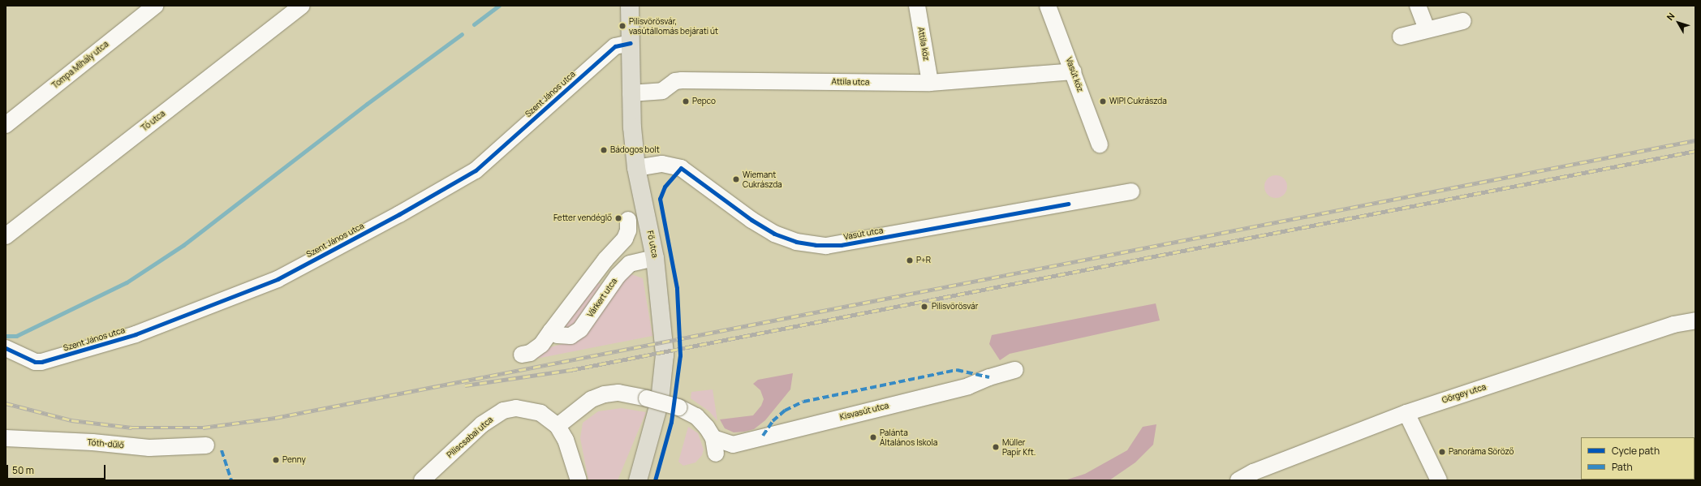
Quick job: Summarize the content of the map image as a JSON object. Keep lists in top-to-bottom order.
{
  "streets": {
    "main road": ["Fő utca"],
    "street": [
      "Attila köz",
      "Tompa Mihály utca",
      "Vasút köz",
      "Attila utca",
      "Szent János utca",
      "Tó utca",
      "Vasút utca",
      "Várkert utca",
      "Görgey utca",
      "Kisvasút utca",
      "Piliscsabai utca",
      "Tóth-dűlő"
    ]
  },
  "crossings": [
    ["Attila köz", "Attila utca"],
    ["Vasút köz", "Attila utca"],
    ["Attila utca", "Fő utca"],
    ["Szent János utca", "Fő utca"],
    ["Vasút utca", "Fő utca"],
    ["Fő utca", "Várkert utca"],
    ["Kisvasút utca", "Piliscsabai utca"]
  ],
  "places": [
    "Pilisvörösvár, vasútállomás bejárati út",
    "Pepco",
    "WIPI Cukrászda",
    "Bádogos bolt",
    "Wiemant Cukrászda",
    "Fetter vendéglő",
    "P+R",
    "Pilisvörösvár",
    "Palánta Általános Iskola",
    "Müller Papír Kft.",
    "Panoráma Söröző",
    "Penny"
  ],
  "legend": ["Cycle path", "Path"],
  "scale_bar": "50 m",
  "north": "top left"
}
